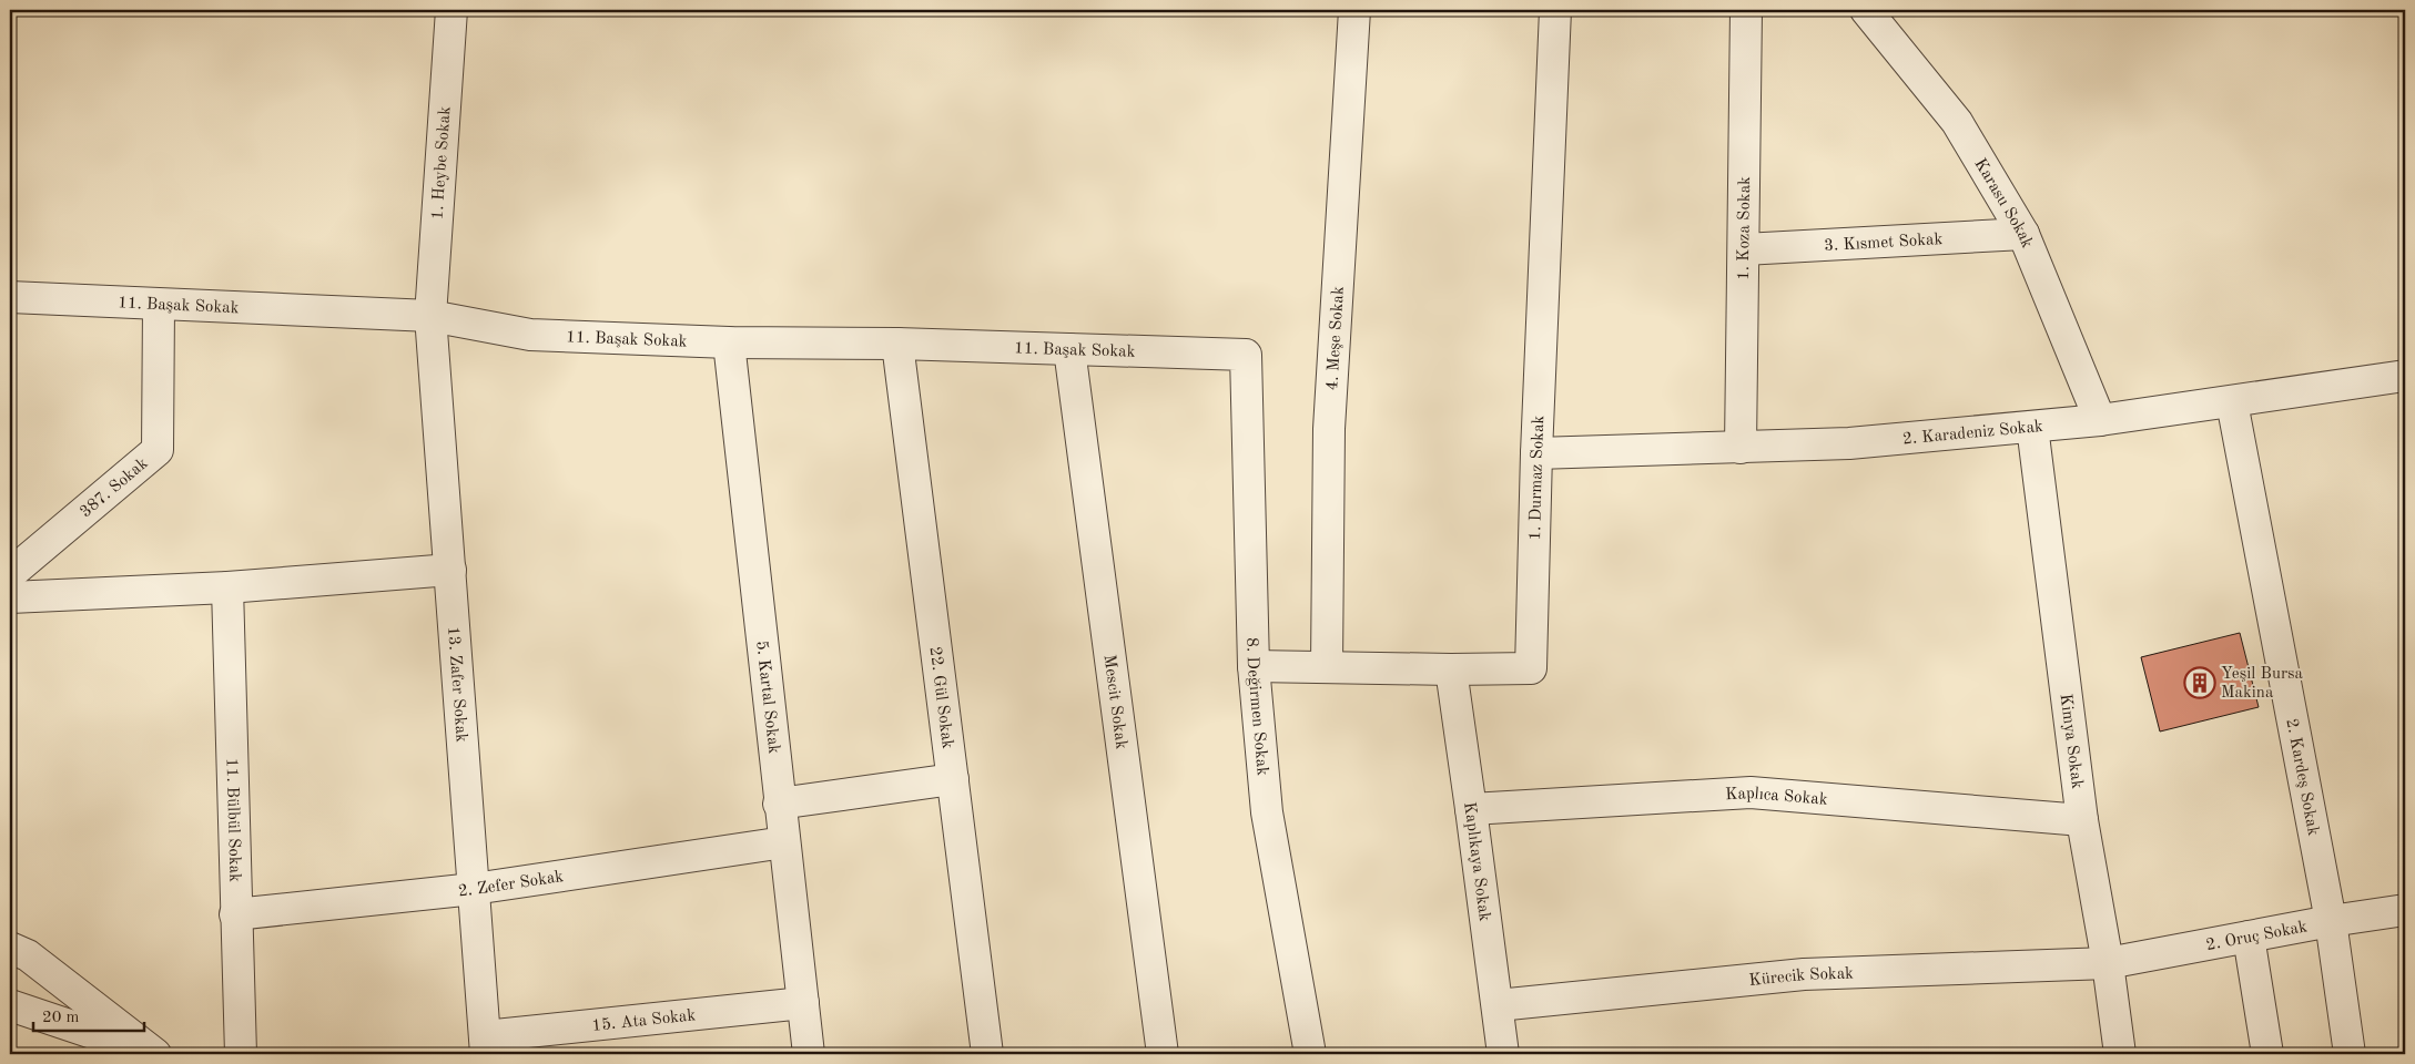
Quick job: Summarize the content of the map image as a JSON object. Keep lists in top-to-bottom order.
{
  "streets": {
    "street": [
      "1. Heybe Sokak",
      "Karasu Sokak",
      "1. Koza Sokak",
      "3. Kısmet Sokak",
      "11. Başak Sokak",
      "4. Meşe Sokak",
      "2. Karadeniz Sokak",
      "1. Durmaz Sokak",
      "387. Sokak",
      "13. Zafer Sokak",
      "5. Kartal Sokak",
      "22. Gül Sokak",
      "Mescit Sokak",
      "8. Değirmen Sokak",
      "Kimya Sokak",
      "2. Kardeş Sokak",
      "Kaplıca Sokak",
      "11. Bülbül Sokak",
      "Kaplıkaya Sokak",
      "2. Zefer Sokak",
      "2. Oruç Sokak",
      "Kürecik Sokak",
      "15. Ata Sokak"
    ]
  },
  "crossings": [
    ["1. Heybe Sokak", "11. Başak Sokak"],
    ["1. Heybe Sokak", "13. Zafer Sokak"],
    ["Karasu Sokak", "3. Kısmet Sokak"],
    ["Karasu Sokak", "2. Karadeniz Sokak"],
    ["1. Koza Sokak", "3. Kısmet Sokak"],
    ["1. Koza Sokak", "2. Karadeniz Sokak"],
    ["11. Başak Sokak", "387. Sokak"],
    ["11. Başak Sokak", "13. Zafer Sokak"],
    ["11. Başak Sokak", "5. Kartal Sokak"],
    ["11. Başak Sokak", "22. Gül Sokak"],
    ["11. Başak Sokak", "Mescit Sokak"],
    ["11. Başak Sokak", "8. Değirmen Sokak"],
    ["4. Meşe Sokak", "1. Durmaz Sokak"],
    ["2. Karadeniz Sokak", "1. Durmaz Sokak"],
    ["2. Karadeniz Sokak", "Kimya Sokak"],
    ["2. Karadeniz Sokak", "2. Kardeş Sokak"],
    ["1. Durmaz Sokak", "8. Değirmen Sokak"],
    ["1. Durmaz Sokak", "Kaplıkaya Sokak"],
    ["13. Zafer Sokak", "2. Zefer Sokak"],
    ["13. Zafer Sokak", "15. Ata Sokak"],
    ["5. Kartal Sokak", "2. Zefer Sokak"],
    ["5. Kartal Sokak", "15. Ata Sokak"],
    ["Kimya Sokak", "Kaplıca Sokak"],
    ["Kimya Sokak", "2. Oruç Sokak"],
    ["Kimya Sokak", "Kürecik Sokak"],
    ["2. Kardeş Sokak", "2. Oruç Sokak"],
    ["Kaplıca Sokak", "Kaplıkaya Sokak"],
    ["11. Bülbül Sokak", "2. Zefer Sokak"],
    ["Kaplıkaya Sokak", "Kürecik Sokak"],
    ["2. Oruç Sokak", "Kürecik Sokak"]
  ],
  "places": {
    "building": ["Yeşil Bursa Makina"]
  },
  "scale_bar": "20 m"
}
